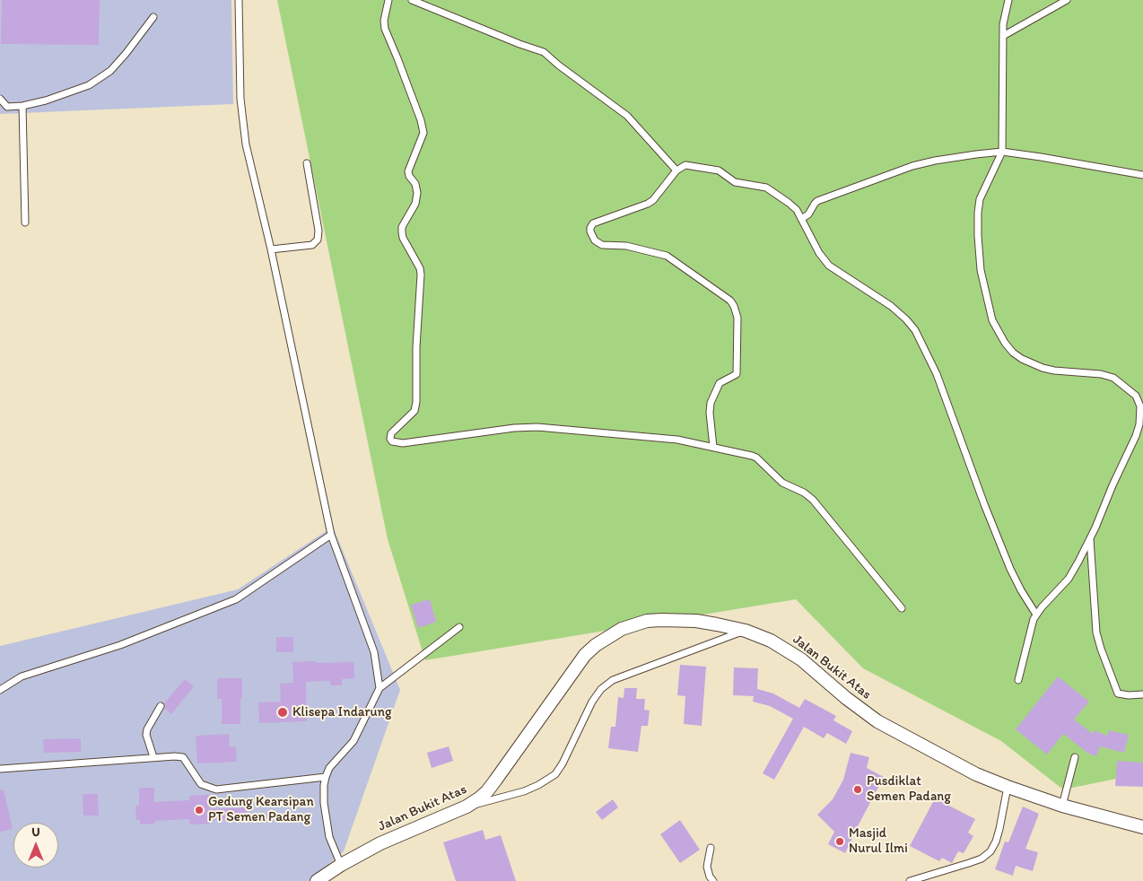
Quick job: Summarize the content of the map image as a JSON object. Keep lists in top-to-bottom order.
{
  "streets": {
    "street": ["Jalan Bukit Atas"]
  },
  "places": [
    "Klisepa Indarung",
    "Pusdiklat Semen Padang",
    "Gedung Kearsipan PT Semen Padang",
    "Masjid Nurul Ilmi"
  ],
  "north": "top"
}
